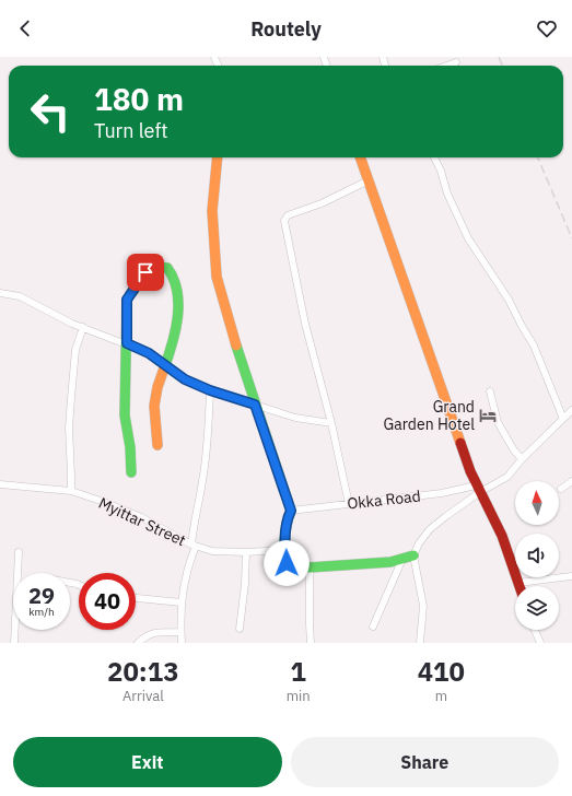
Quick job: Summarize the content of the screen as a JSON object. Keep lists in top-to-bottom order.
{
  "streets": {
    "street": ["Okka Road", "Myittar Street"]
  },
  "places": {
    "hotel": ["Grand Garden Hotel"]
  },
  "north": "top",
  "page": {
    "header": "Routely",
    "turn": ["180 m", "Turn left"],
    "speed": "29 km/h",
    "limit": "40",
    "eta": [
      "20:13",
      "Arrival",
      "1",
      "min",
      "410",
      "m"
    ],
    "buttons": ["Exit", "Share"]
  }
}
